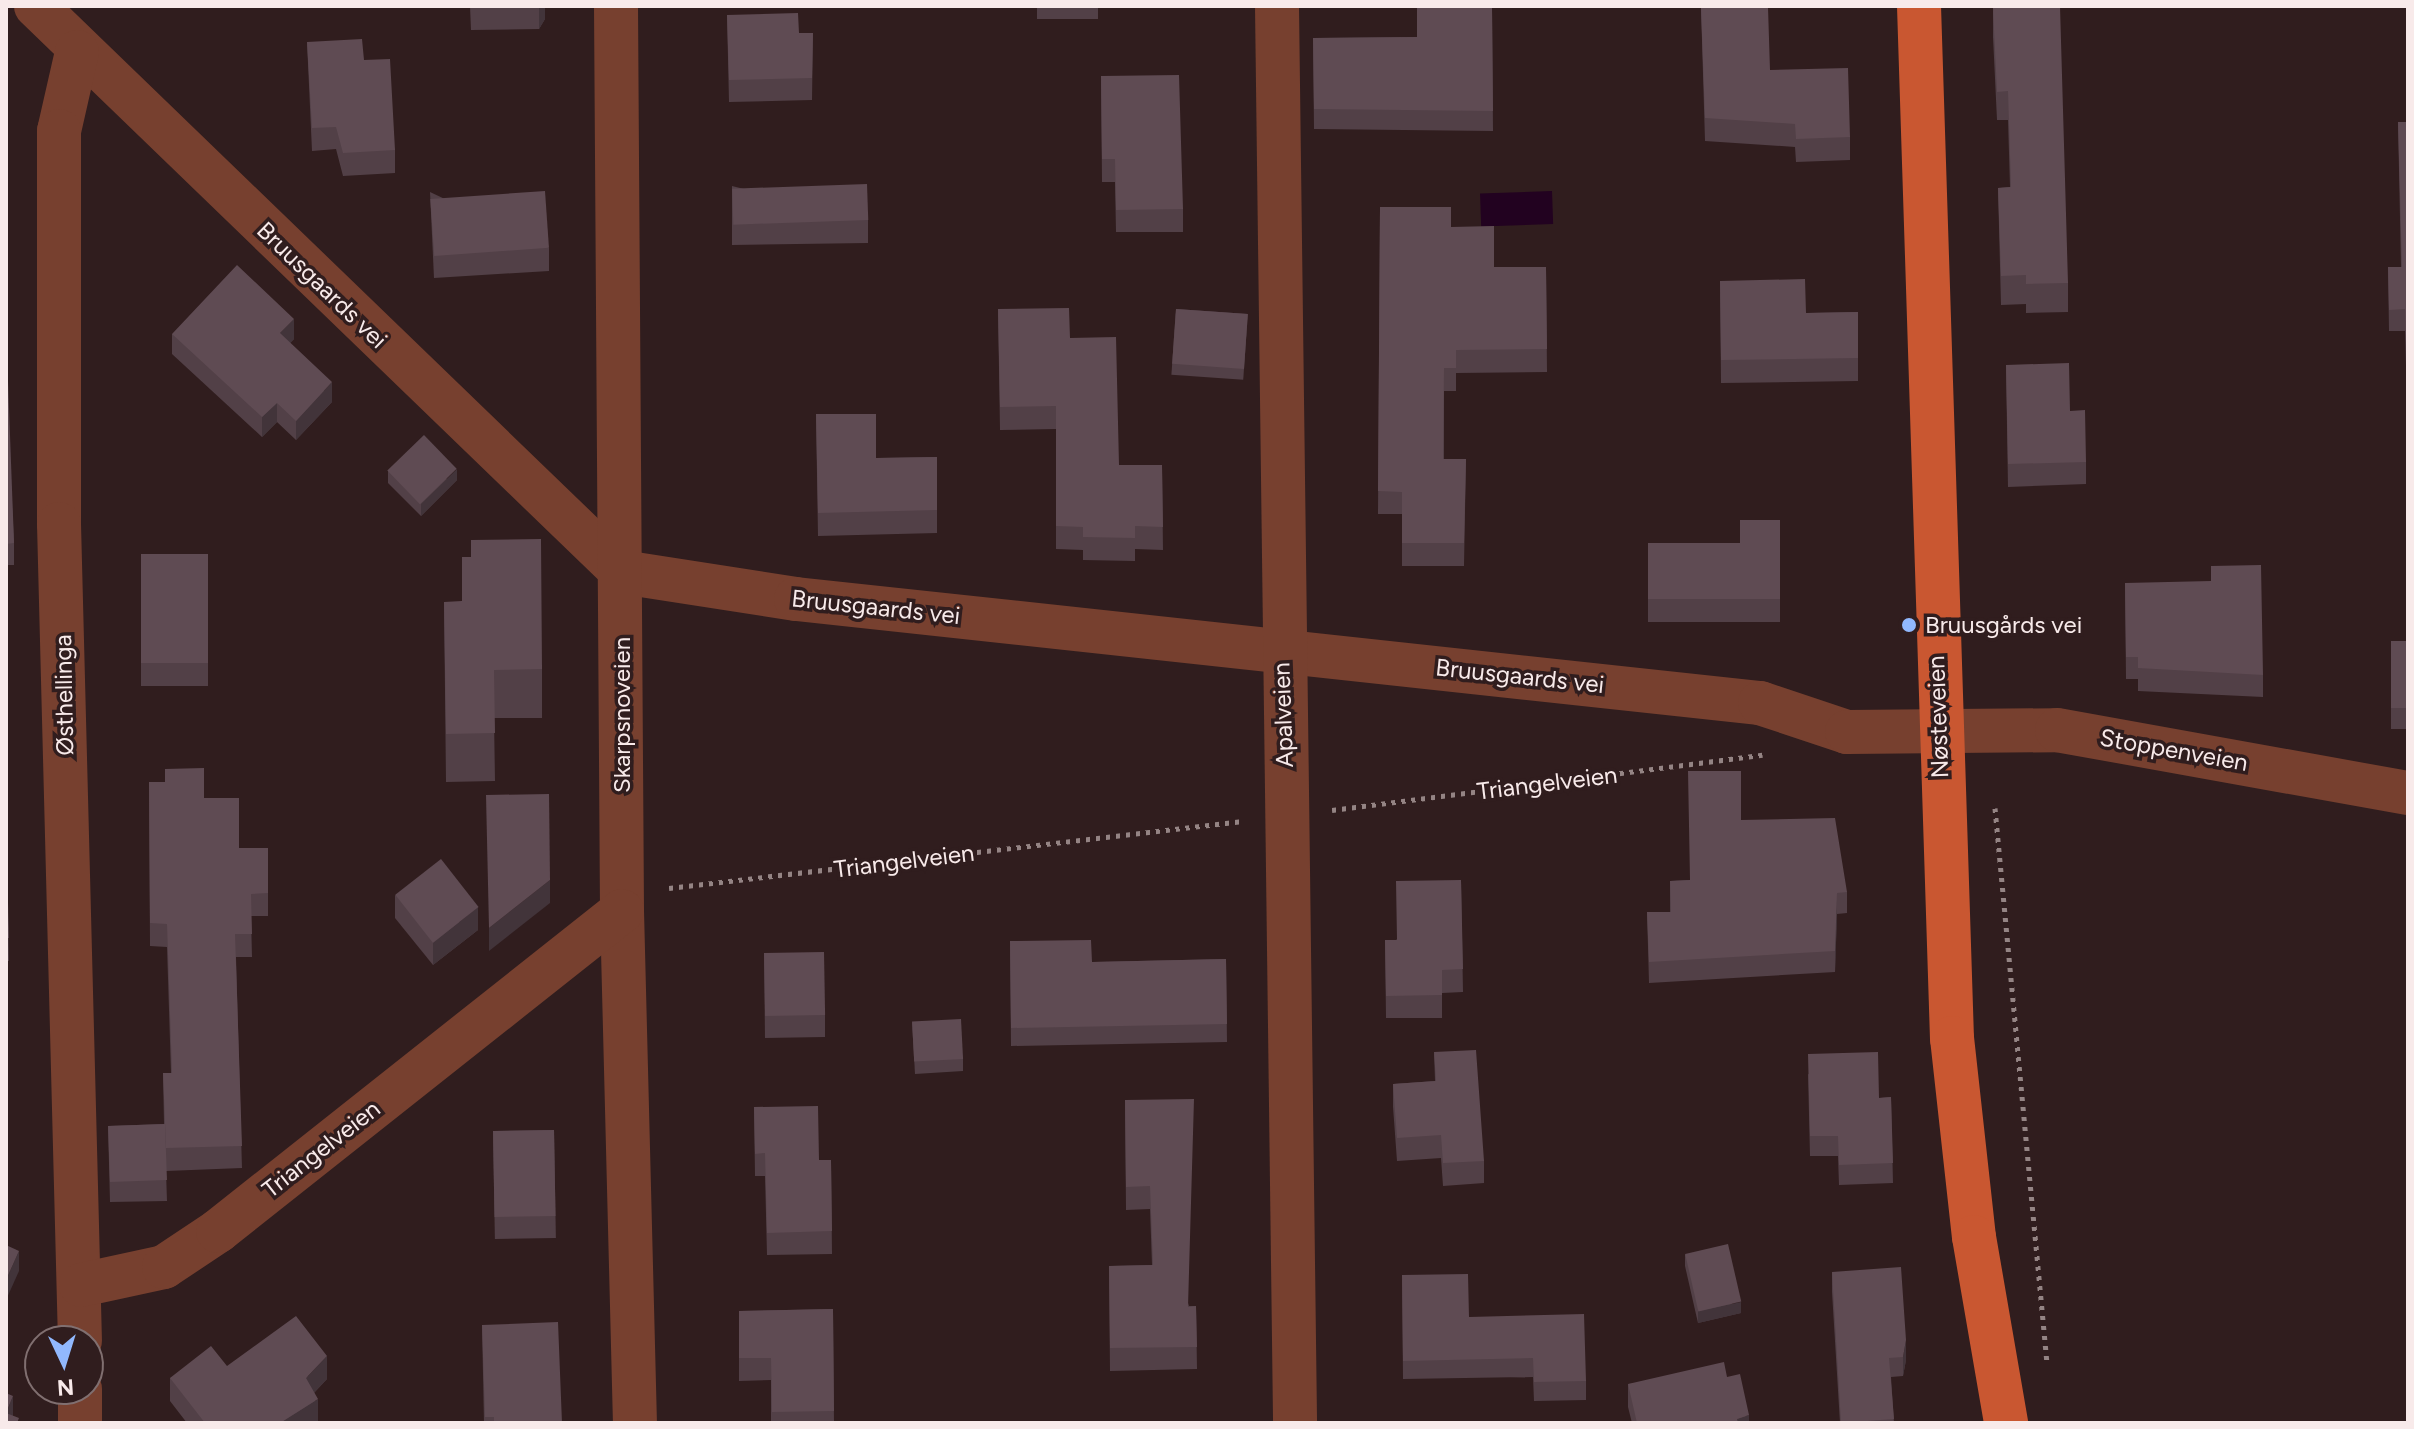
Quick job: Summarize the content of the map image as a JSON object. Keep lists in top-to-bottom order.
{
  "streets": {
    "main road": ["Nøsteveien"],
    "street": [
      "Bruusgaards vei",
      "Østhellinga",
      "Skarpsnoveien",
      "Apalveien",
      "Stoppenveien",
      "Triangelveien"
    ]
  },
  "crossings": [
    ["Bruusgaards vei", "Østhellinga"],
    ["Bruusgaards vei", "Skarpsnoveien"],
    ["Bruusgaards vei", "Apalveien"],
    ["Bruusgaards vei", "Nøsteveien"],
    ["Bruusgaards vei", "Stoppenveien"],
    ["Østhellinga", "Triangelveien"],
    ["Skarpsnoveien", "Triangelveien"],
    ["Apalveien", "Triangelveien"],
    ["Nøsteveien", "Stoppenveien"]
  ],
  "places": ["Bruusgårds vei"],
  "north": "bottom"
}
